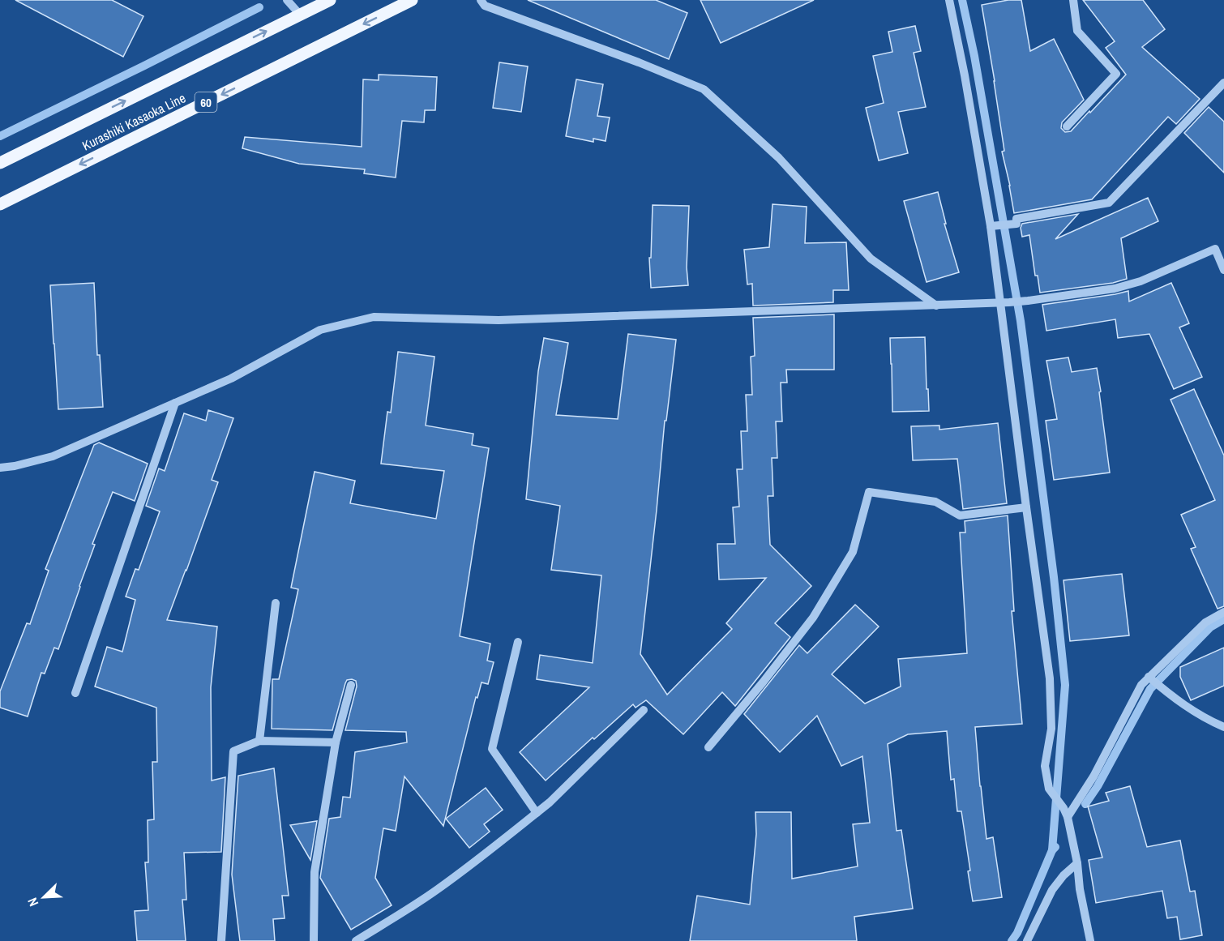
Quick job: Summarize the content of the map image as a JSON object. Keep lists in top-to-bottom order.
{
  "streets": {
    "main road": ["60", "Kurashiki Kasaoka Line"]
  },
  "north": "bottom left"
}
